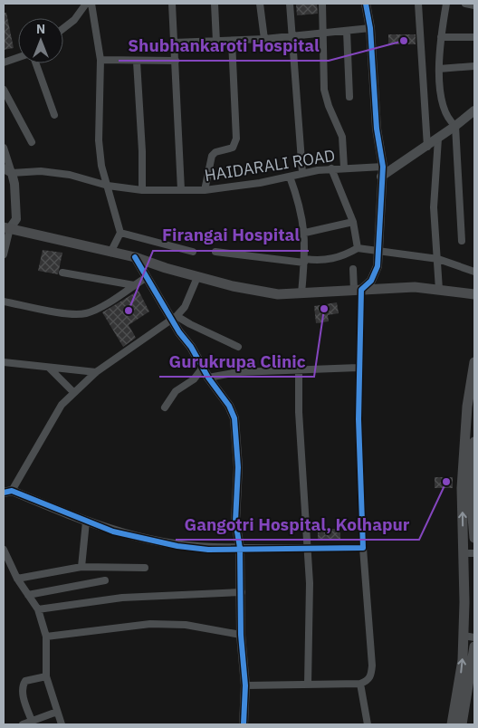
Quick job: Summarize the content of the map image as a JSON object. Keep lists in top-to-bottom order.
{
  "streets": {
    "street": ["HAIDARALI ROAD"]
  },
  "places": [
    "Shubhankaroti Hospital",
    "Gurukrupa Clinic",
    "Firangai Hospital",
    "Gangotri Hospital, Kolhapur"
  ],
  "north": "top"
}
